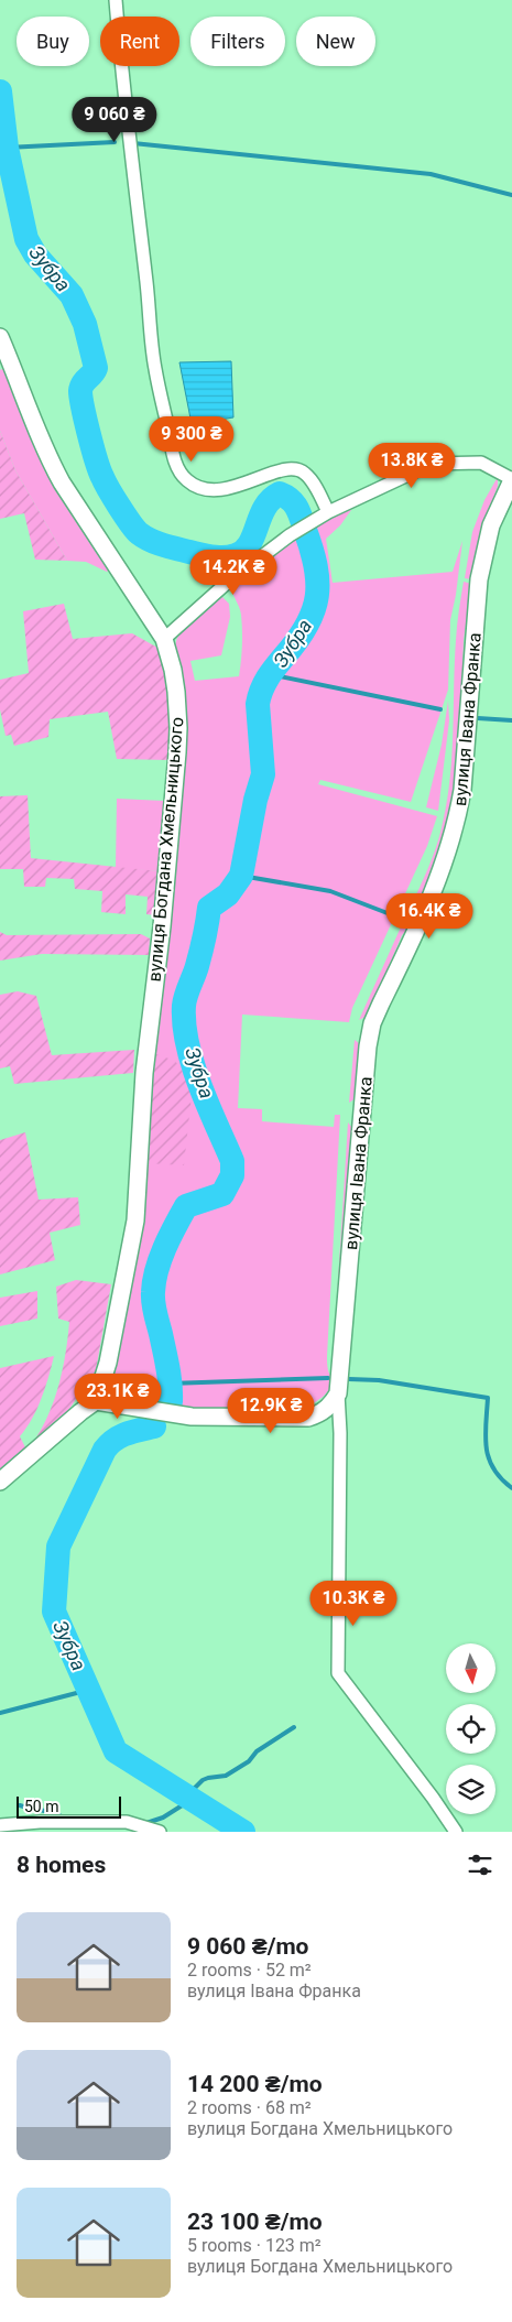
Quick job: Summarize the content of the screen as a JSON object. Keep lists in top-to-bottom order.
{
  "streets": {
    "main road": ["вулиця Івана Франка", "вулиця Богдана Хмельницького"]
  },
  "water": ["Зубра"],
  "scale_bar": "50 m",
  "north": "bottom",
  "page": {
    "chip": [
      "Buy",
      "Rent",
      "Filters",
      "New"
    ],
    "price": [
      "9 060 ₴",
      "9 300 ₴",
      "13.8K ₴",
      "14.2K ₴",
      "16.4K ₴",
      "23.1K ₴",
      "12.9K ₴",
      "10.3K ₴"
    ],
    "scale": "50 m",
    "heading": "8 homes",
    "list": [
      {
        "name": "9 060 ₴/mo",
        "note": "2 rooms · 52 m² · вулиця Івана Франка"
      },
      {
        "name": "14 200 ₴/mo",
        "note": "2 rooms · 68 m² · вулиця Богдана Хмельницького"
      },
      {
        "name": "23 100 ₴/mo",
        "note": "5 rooms · 123 m² · вулиця Богдана Хмельницького"
      }
    ]
  }
}
